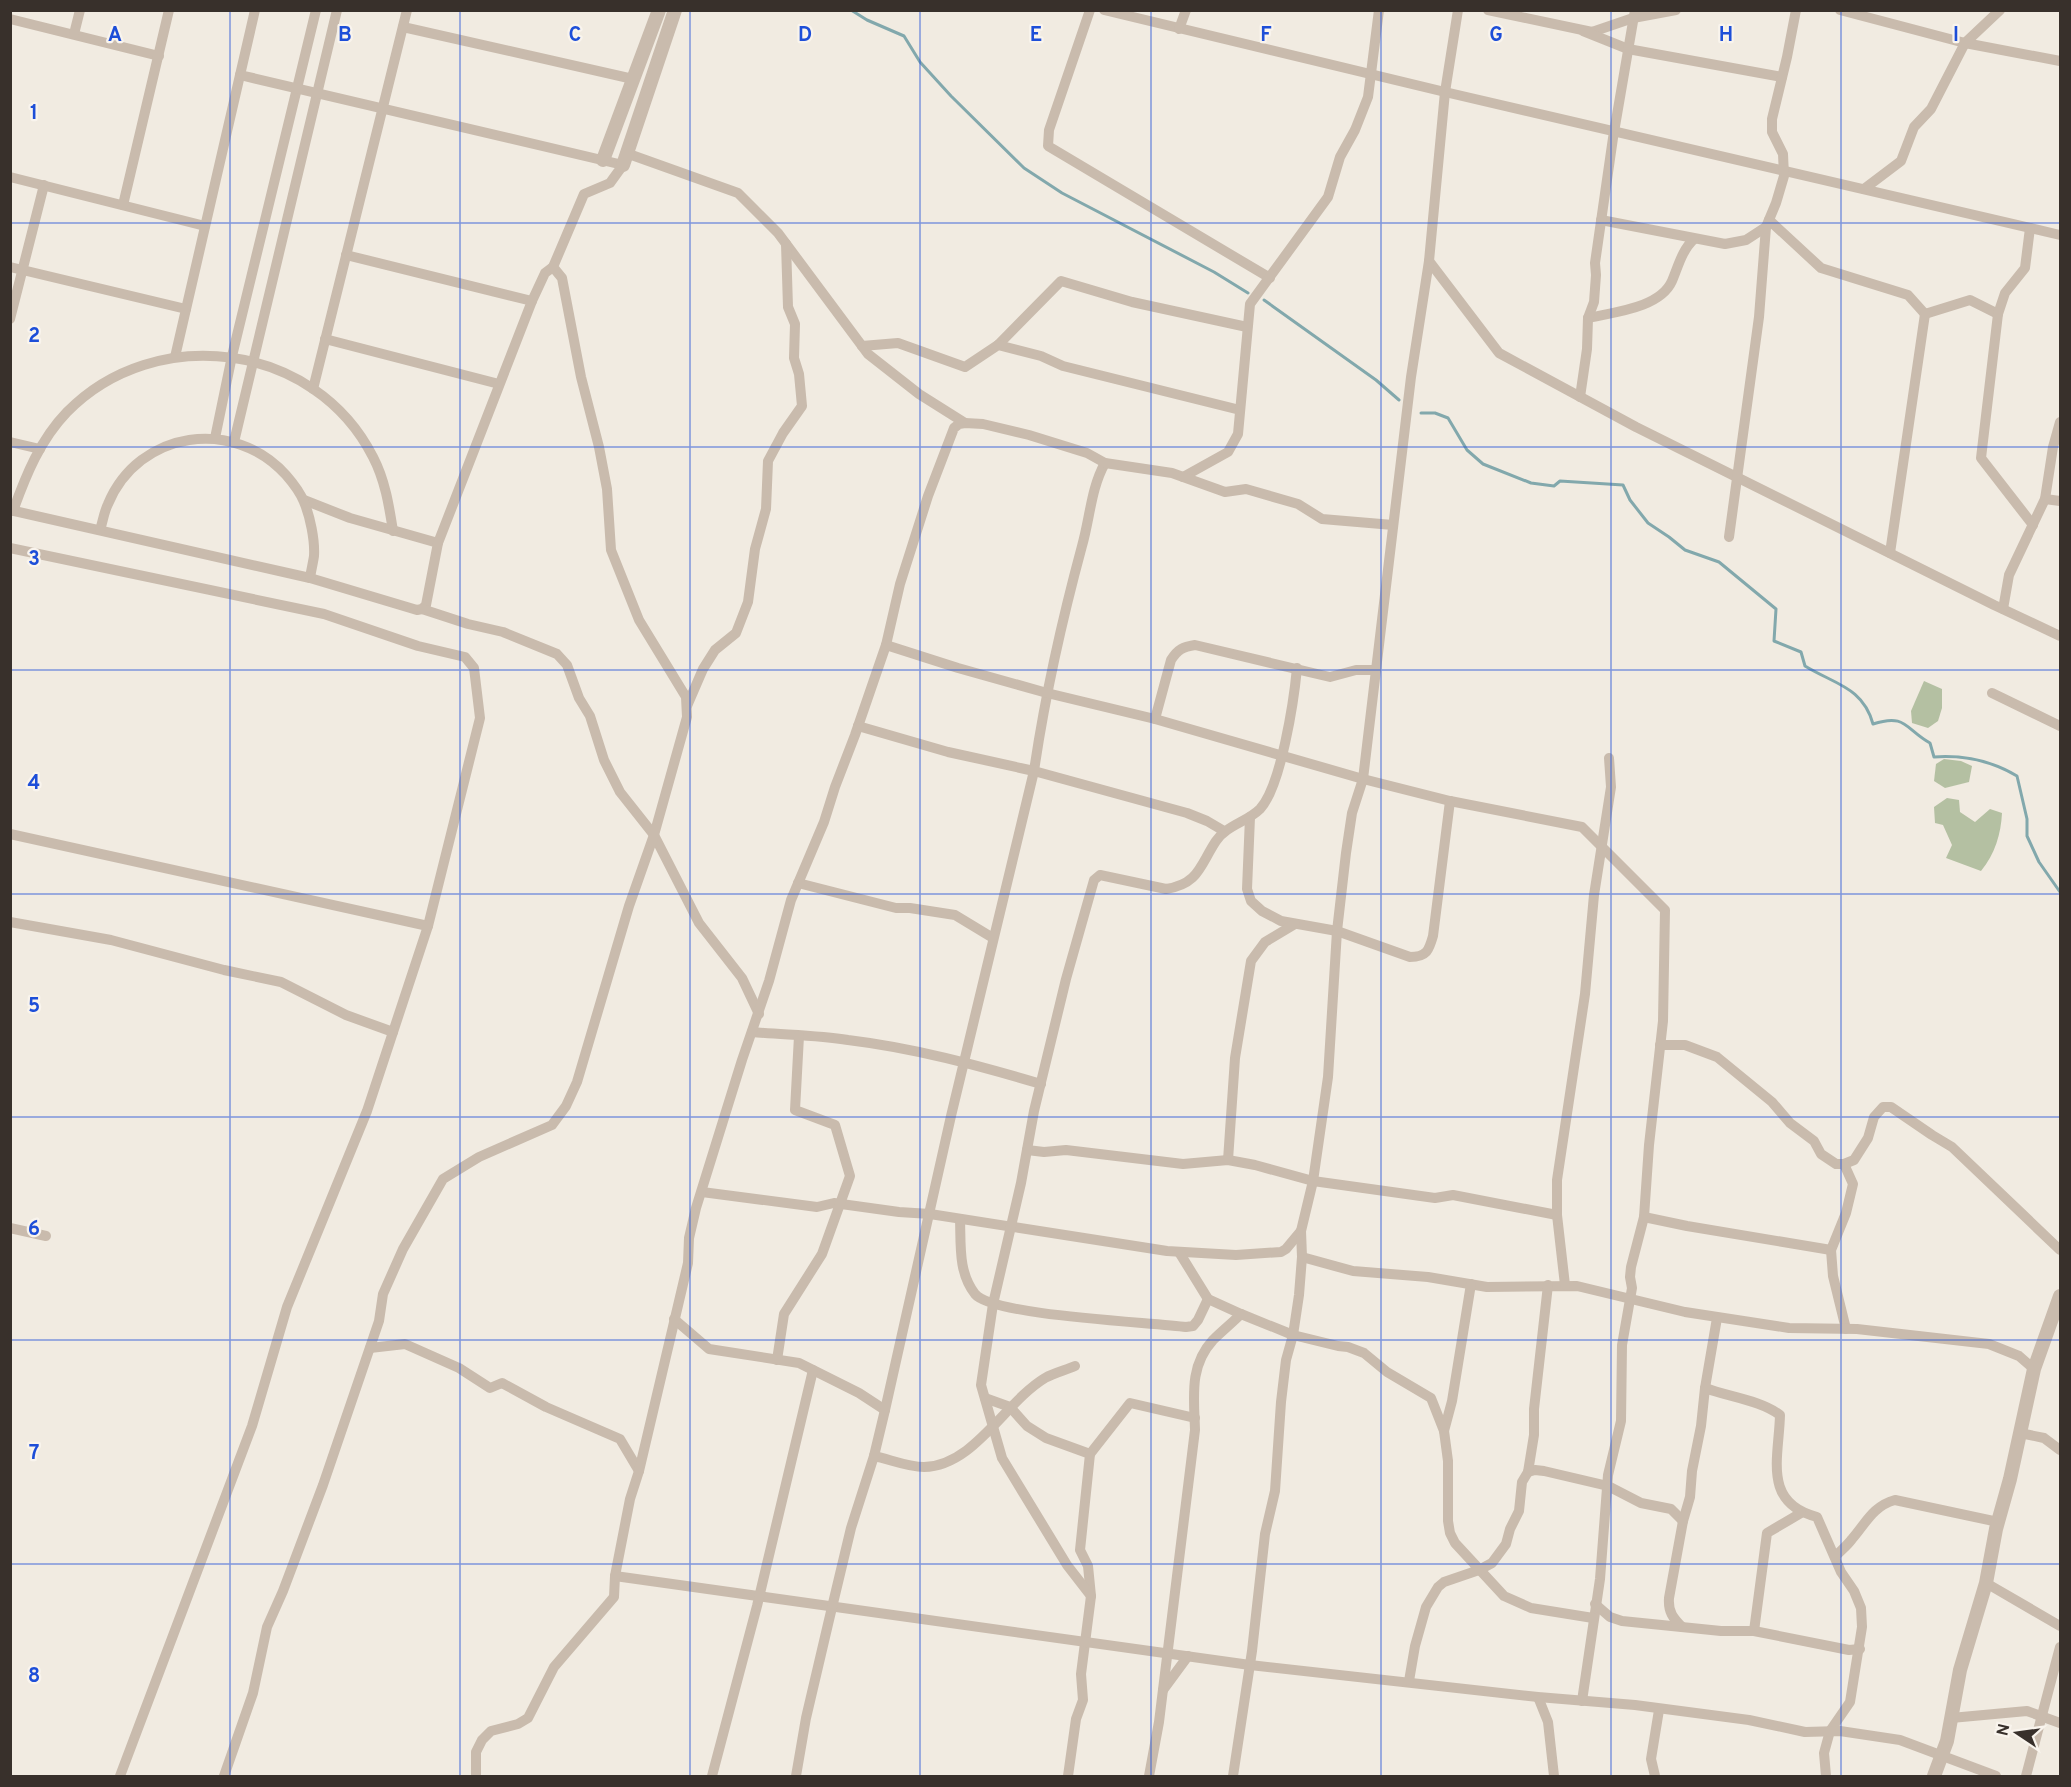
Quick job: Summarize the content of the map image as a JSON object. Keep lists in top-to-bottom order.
{
  "north": "left",
  "grid": {
    "columns": [
      "A",
      "B",
      "C",
      "D",
      "E",
      "F",
      "G",
      "H",
      "I"
    ],
    "rows": [
      "1",
      "2",
      "3",
      "4",
      "5",
      "6",
      "7",
      "8"
    ]
  }
}
